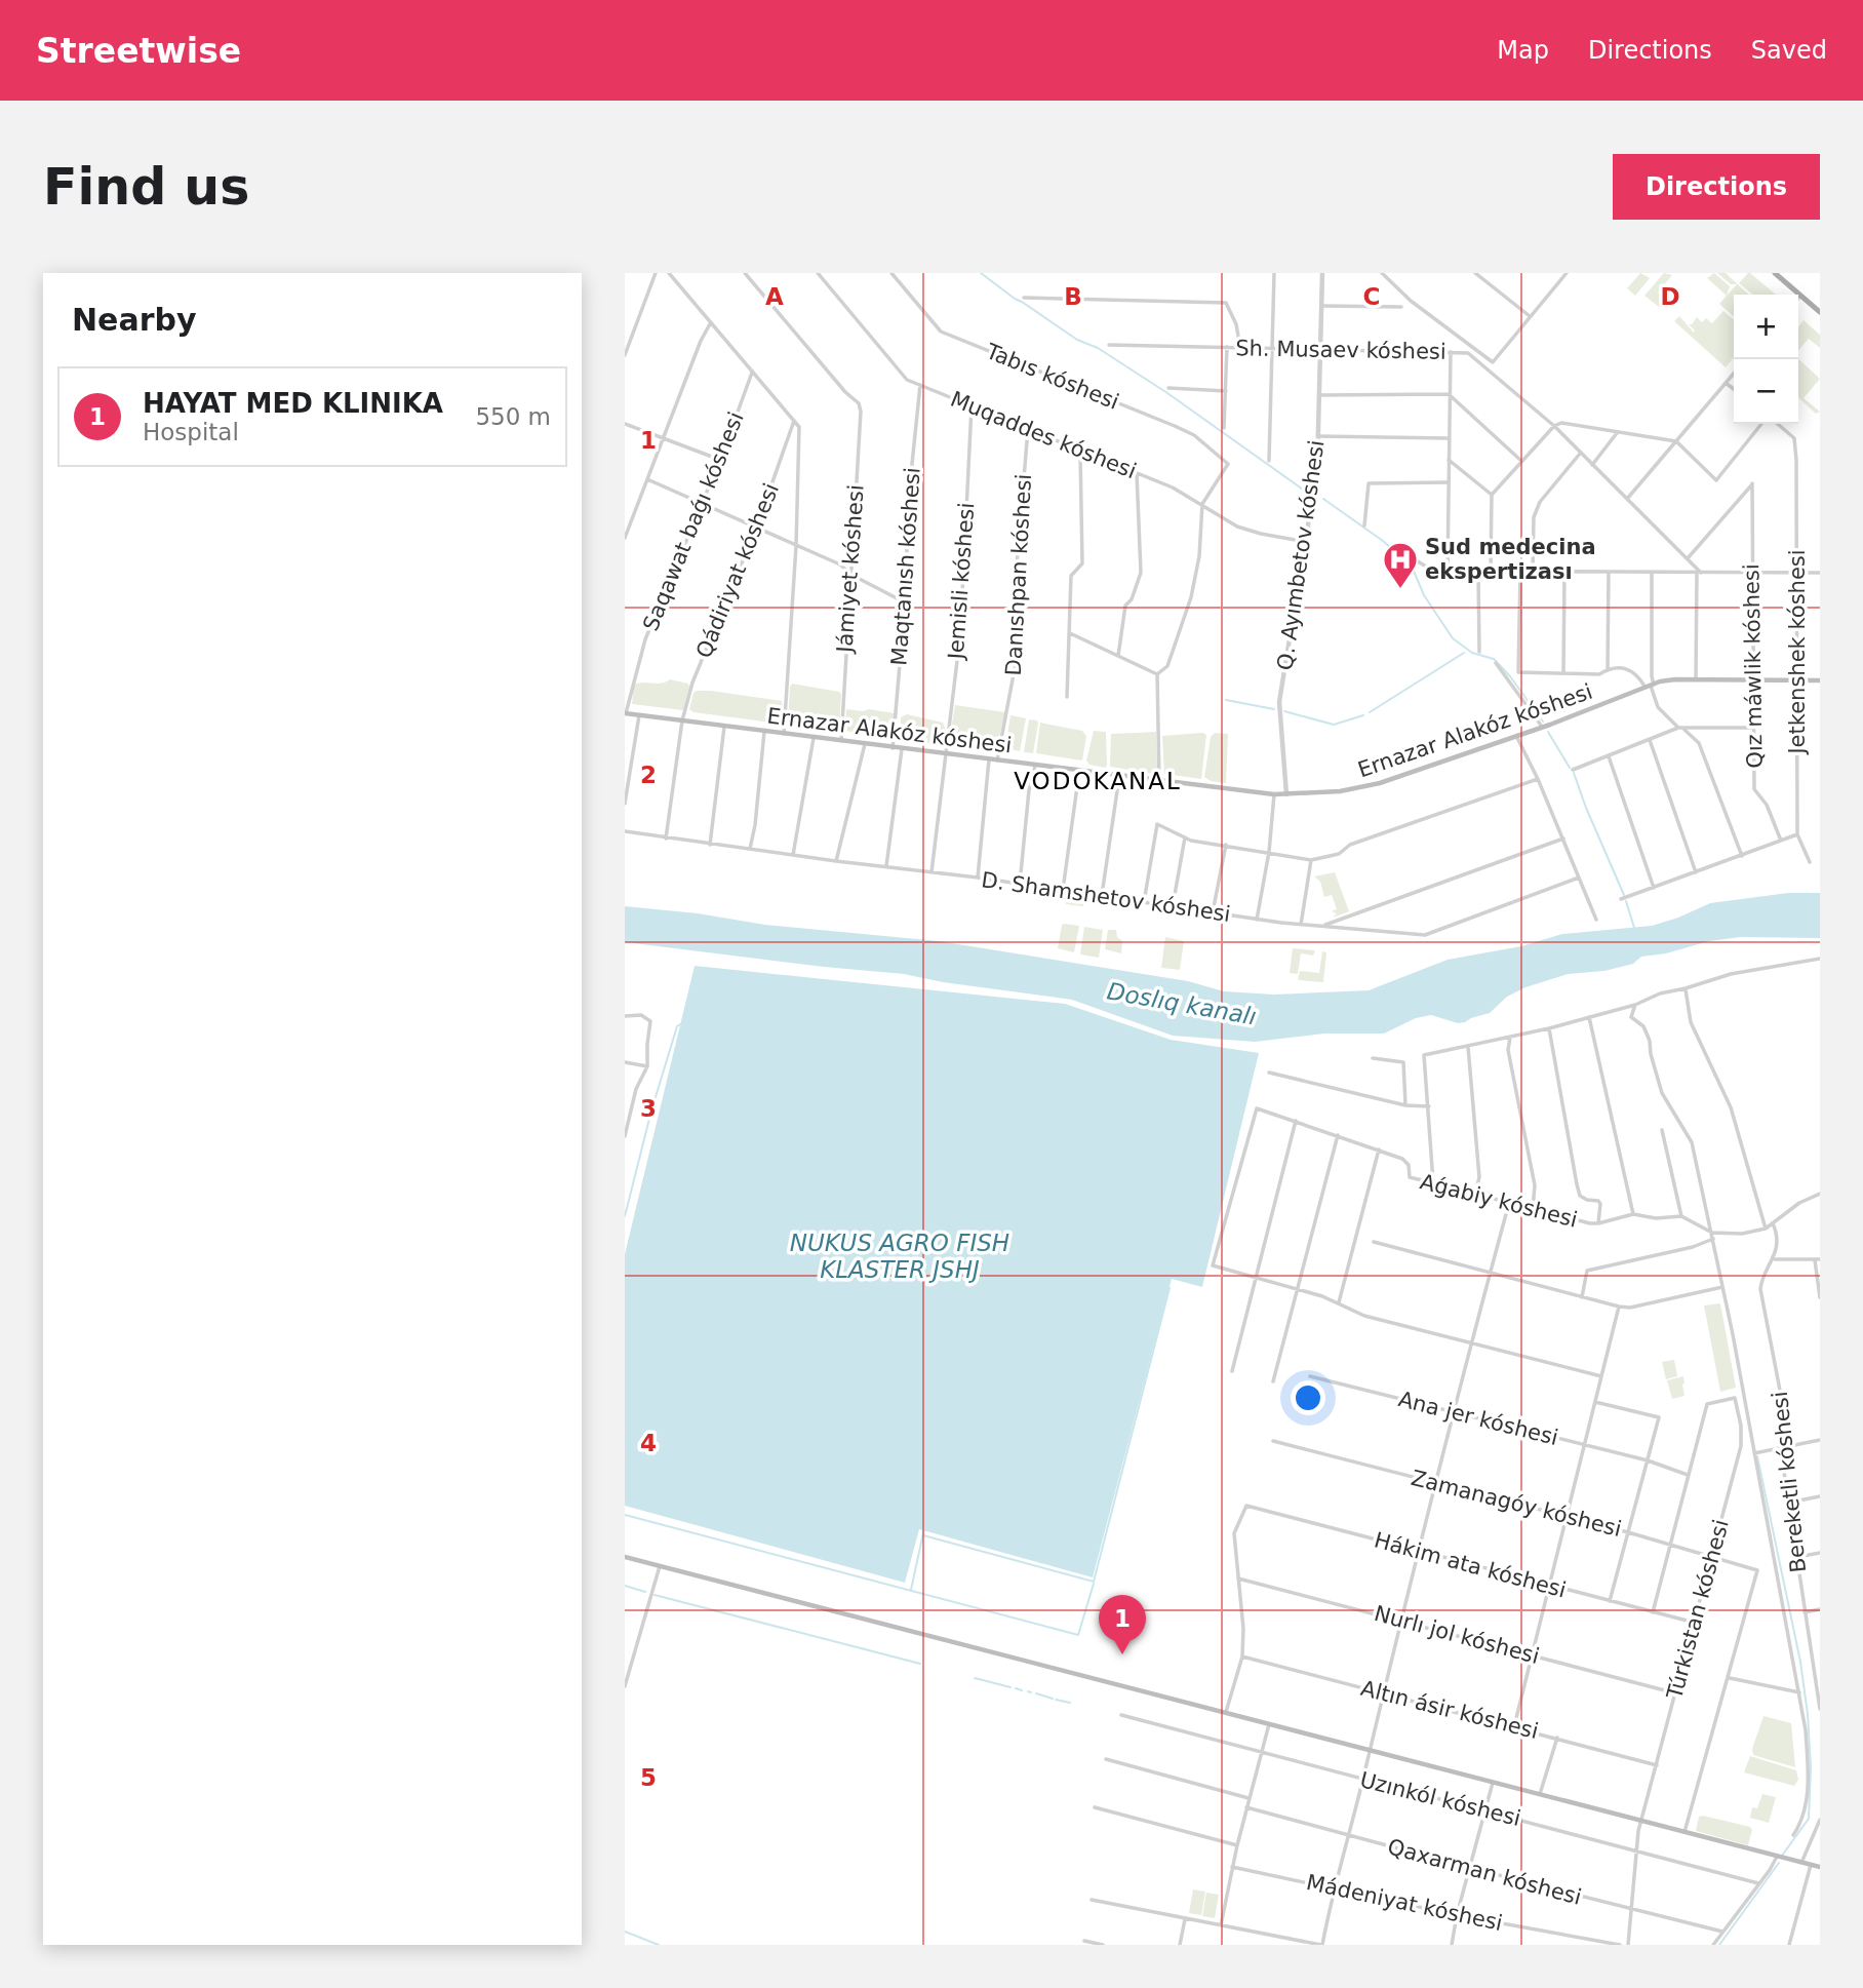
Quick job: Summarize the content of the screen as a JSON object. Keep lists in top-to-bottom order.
{
  "streets": {
    "main road": ["Ernazar Alakóz kóshesi"],
    "street": [
      "Sh. Musaev kóshesi",
      "Tabıs kóshesi",
      "Muqaddes kóshesi",
      "Saqawat baǵı kóshesi",
      "Q. Ayımbetov kóshesi",
      "Maqtanısh kóshesi",
      "Jámiyet kóshesi",
      "Qádiriyat kóshesi",
      "Danıshpan kóshesi",
      "Jemisli kóshesi",
      "Jetkenshek kóshesi",
      "Qız máwlik kóshesi",
      "D. Shamshetov kóshesi",
      "Aǵabiy kóshesi",
      "Ana jer kóshesi",
      "Bereketli kóshesi",
      "Zamanagóy kóshesi",
      "Hákim ata kóshesi",
      "Túrkistan kóshesi",
      "Nurlı jol kóshesi",
      "Altın ásir kóshesi",
      "Uzınkól kóshesi",
      "Qaxarman kóshesi",
      "Mádeniyat kóshesi"
    ]
  },
  "crossings": [
    ["Sh. Musaev kóshesi", "Q. Ayımbetov kóshesi"],
    ["Sh. Musaev kóshesi", "Qız máwlik kóshesi"],
    ["Tabıs kóshesi", "Muqaddes kóshesi"],
    ["Muqaddes kóshesi", "Q. Ayımbetov kóshesi"],
    ["Muqaddes kóshesi", "Maqtanısh kóshesi"],
    ["Muqaddes kóshesi", "Danıshpan kóshesi"],
    ["Muqaddes kóshesi", "Jemisli kóshesi"],
    ["Saqawat baǵı kóshesi", "Ernazar Alakóz kóshesi"],
    ["Q. Ayımbetov kóshesi", "Ernazar Alakóz kóshesi"],
    ["Maqtanısh kóshesi", "Ernazar Alakóz kóshesi"],
    ["Jámiyet kóshesi", "Ernazar Alakóz kóshesi"],
    ["Qádiriyat kóshesi", "Ernazar Alakóz kóshesi"],
    ["Qádiriyat kóshesi", "D. Shamshetov kóshesi"],
    ["Danıshpan kóshesi", "Ernazar Alakóz kóshesi"],
    ["Jemisli kóshesi", "Ernazar Alakóz kóshesi"],
    ["Jemisli kóshesi", "D. Shamshetov kóshesi"],
    ["Jetkenshek kóshesi", "Ernazar Alakóz kóshesi"],
    ["Qız máwlik kóshesi", "Ernazar Alakóz kóshesi"],
    ["Ana jer kóshesi", "Túrkistan kóshesi"],
    ["Zamanagóy kóshesi", "Túrkistan kóshesi"],
    ["Hákim ata kóshesi", "Túrkistan kóshesi"],
    ["Hákim ata kóshesi", "Nurlı jol kóshesi"],
    ["Túrkistan kóshesi", "Nurlı jol kóshesi"],
    ["Túrkistan kóshesi", "Altın ásir kóshesi"],
    ["Túrkistan kóshesi", "Uzınkól kóshesi"],
    ["Túrkistan kóshesi", "Qaxarman kóshesi"]
  ],
  "districts": ["VODOKANAL"],
  "water": ["Doslıq kanalı", "NUKUS AGRO FISH KLASTER JSHJ"],
  "places": {
    "hospital": ["Sud medecina ekspertizası"]
  },
  "page": {
    "header": "Streetwise",
    "nav": ["Map", "Directions", "Saved"],
    "buttons": "Directions",
    "title": "Find us",
    "heading": "Nearby",
    "map_buttons": ["+", "−"],
    "list": [
      {
        "mark": "1",
        "name": "HAYAT MED KLINIKA",
        "note": "Hospital",
        "value": "550 m"
      }
    ],
    "pins": "1"
  },
  "grid": {
    "columns": [
      "A",
      "B",
      "C",
      "D"
    ],
    "rows": [
      "1",
      "2",
      "3",
      "4",
      "5"
    ]
  }
}
